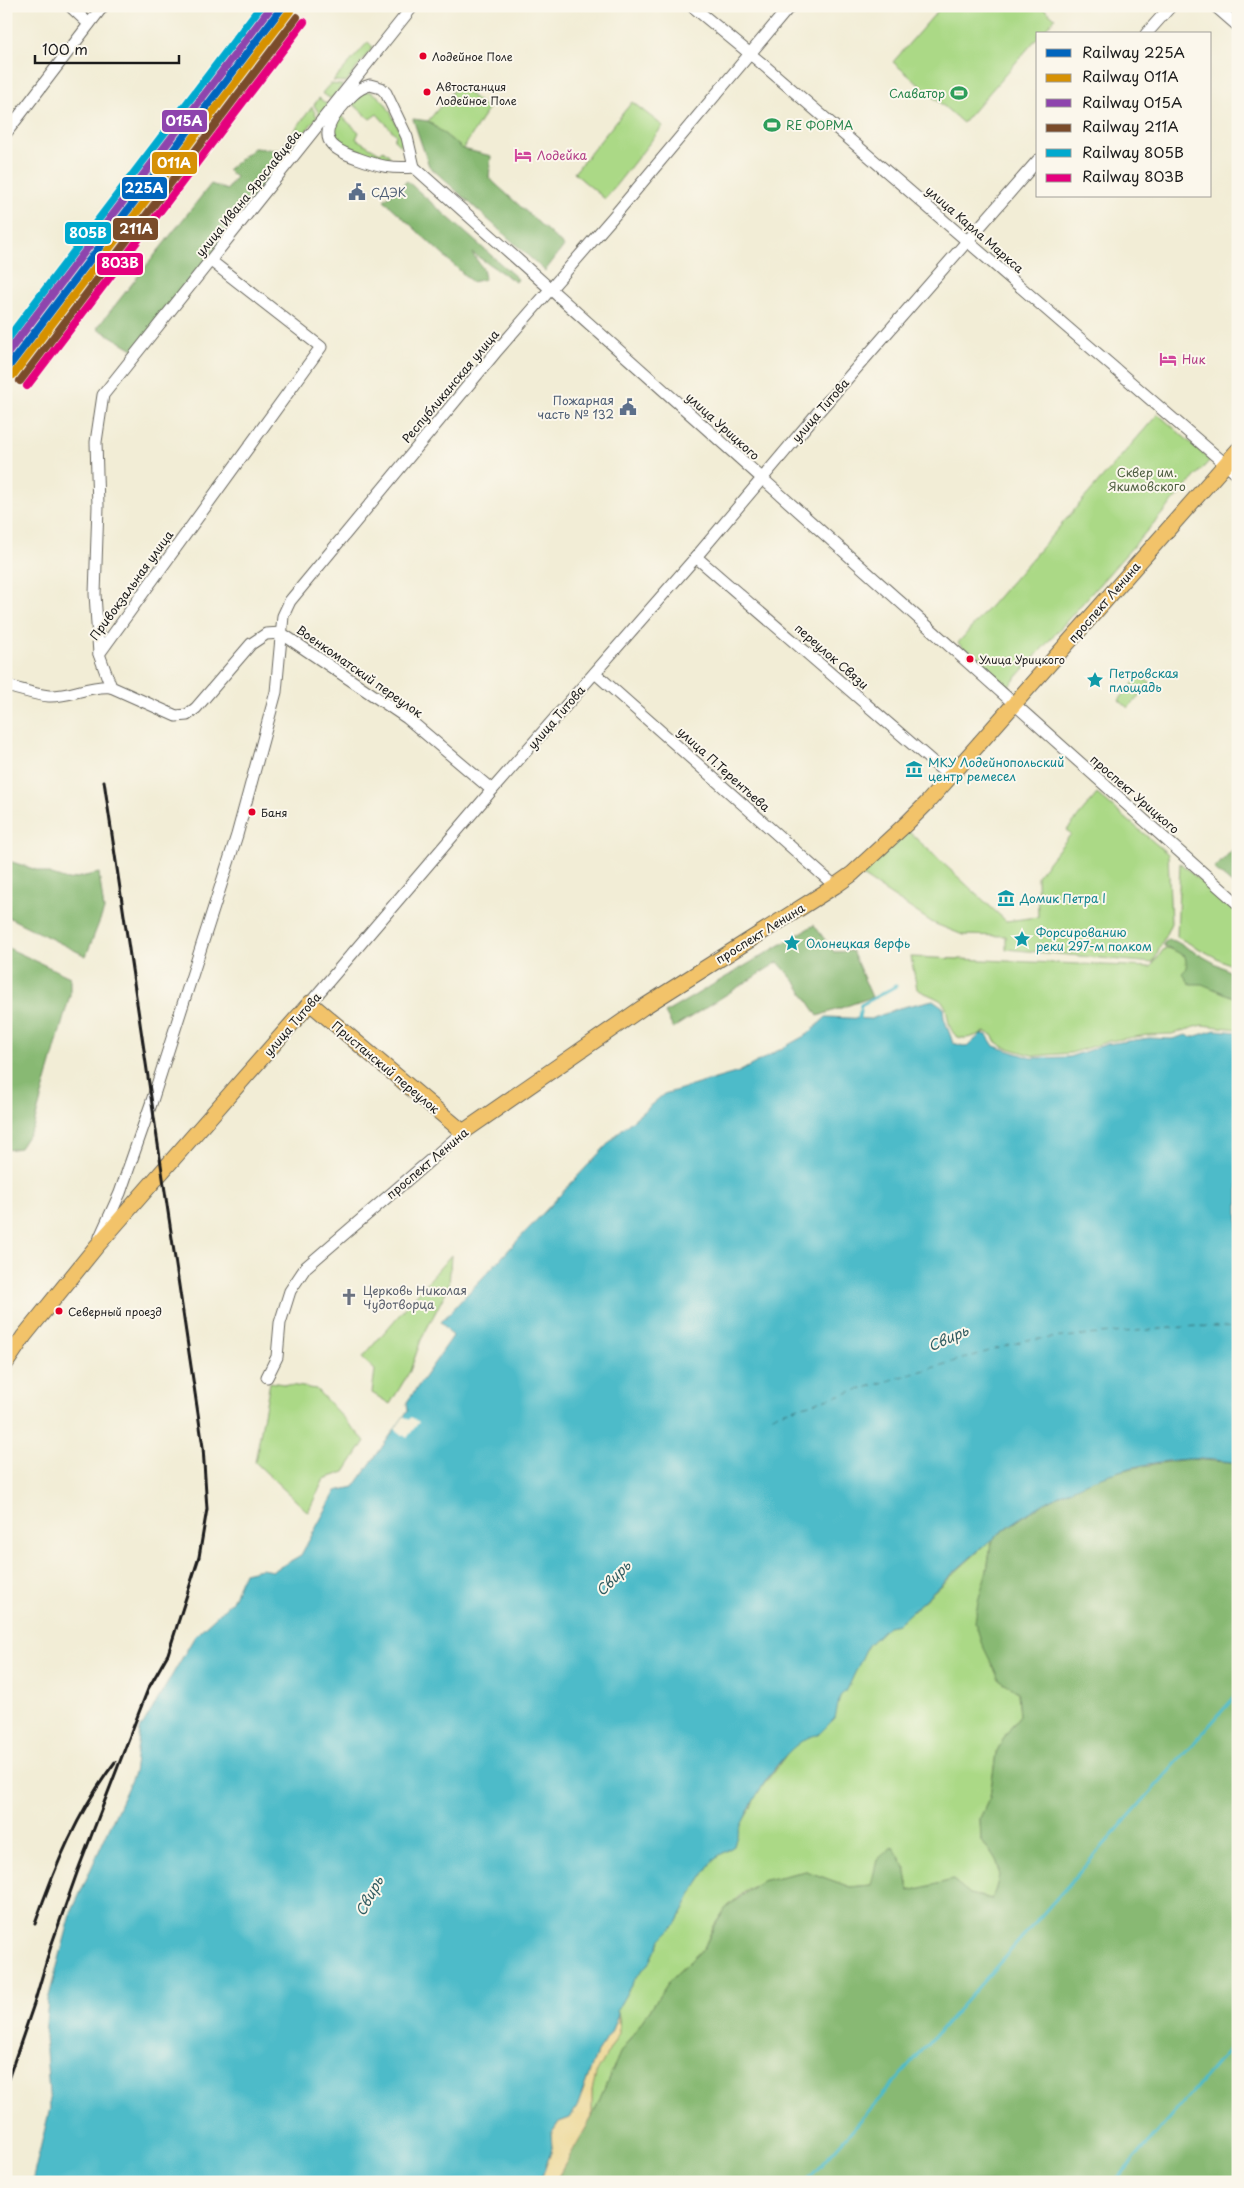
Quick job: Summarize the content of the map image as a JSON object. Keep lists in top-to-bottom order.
{
  "streets": {
    "main road": ["улица Титова", "проспект Ленина", "Пристанский переулок"],
    "street": [
      "улица Ивана Ярославцева",
      "улица Карла Маркса",
      "Республиканская улица",
      "улица Урицкого",
      "Привокзальная улица",
      "переулок Связи",
      "Военкоматский переулок",
      "улица П.Терентьева",
      "проспект Урицкого"
    ]
  },
  "crossings": [
    ["улица Ивана Ярославцева", "Привокзальная улица"],
    ["улица Карла Маркса", "Республиканская улица"],
    ["улица Карла Маркса", "улица Титова"],
    ["улица Карла Маркса", "проспект Ленина"],
    ["Республиканская улица", "улица Титова"],
    ["Республиканская улица", "улица Урицкого"],
    ["Республиканская улица", "Военкоматский переулок"],
    ["улица Титова", "улица Урицкого"],
    ["улица Титова", "переулок Связи"],
    ["улица Титова", "Военкоматский переулок"],
    ["улица Титова", "улица П.Терентьева"],
    ["улица Титова", "Пристанский переулок"],
    ["улица Урицкого", "проспект Ленина"],
    ["улица Урицкого", "проспект Урицкого"],
    ["проспект Ленина", "переулок Связи"],
    ["проспект Ленина", "улица П.Терентьева"],
    ["проспект Ленина", "проспект Урицкого"],
    ["проспект Ленина", "Пристанский переулок"]
  ],
  "water": ["Свирь"],
  "parks": ["Сквер им. Якимовского"],
  "places": {
    "other": [
      "Лодейное Поле",
      "Автостанция Лодейное Поле",
      "Улица Урицкого",
      "Баня",
      "Северный проезд"
    ],
    "sports": ["Славатор", "RE ФОРМА"],
    "hotel": ["Лодейка", "Ник"],
    "public building": ["СДЭК", "Пожарная часть № 132"],
    "place": ["Петровская площадь", "Форсированию реки 297-м полком", "Олонецкая верфь"],
    "museum": ["МКУ Лодейнопольский центр ремесел", "Домик Петра I"],
    "church": ["Церковь Николая Чудотворца"]
  },
  "lines": [
    "rail line 225А",
    "rail line 015А",
    "rail line 805В",
    "rail line 011А",
    "rail line 211А",
    "rail line 803В"
  ],
  "legend": [
    "Railway 225А",
    "Railway 011А",
    "Railway 015А",
    "Railway 211А",
    "Railway 805В",
    "Railway 803В"
  ],
  "scale_bar": "100 m"
}
